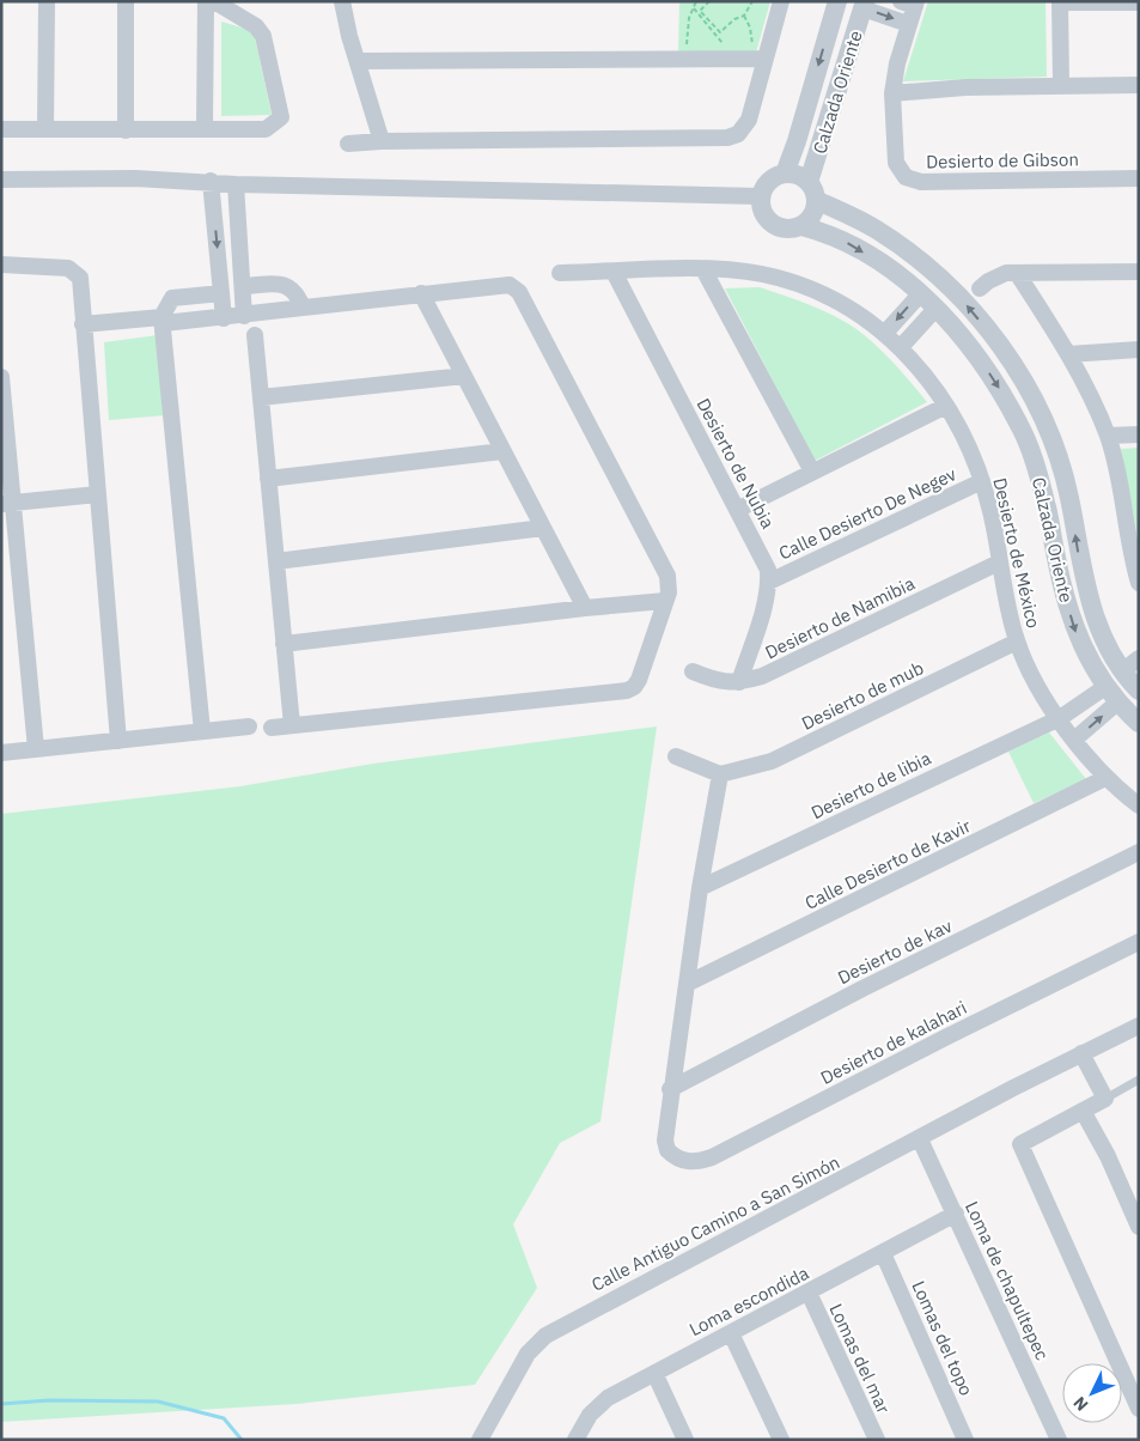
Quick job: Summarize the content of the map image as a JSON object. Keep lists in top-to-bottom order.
{
  "streets": {
    "street": [
      "Calzada Oriente",
      "Desierto de Gibson",
      "Desierto de Nubia",
      "Calle Desierto De Negev",
      "Desierto de México",
      "Desierto de Namibia",
      "Desierto de mub",
      "Desierto de libia",
      "Calle Desierto de Kavir",
      "Desierto de kav",
      "Desierto de kalahari",
      "Calle Antiguo Camino a San Simón",
      "Loma de chapultepec",
      "Loma escondida",
      "Lomas del topo",
      "Lomas del mar"
    ]
  },
  "crossings": [
    ["Calzada Oriente", "Desierto de libia"],
    ["Desierto de Nubia", "Calle Desierto De Negev"],
    ["Desierto de Nubia", "Desierto de México"],
    ["Calle Desierto De Negev", "Desierto de México"],
    ["Desierto de México", "Desierto de Namibia"],
    ["Desierto de México", "Desierto de mub"],
    ["Desierto de México", "Desierto de libia"],
    ["Desierto de México", "Calle Desierto de Kavir"],
    ["Desierto de kav", "Desierto de kalahari"],
    ["Calle Antiguo Camino a San Simón", "Loma de chapultepec"],
    ["Loma de chapultepec", "Loma escondida"],
    ["Loma escondida", "Lomas del topo"],
    ["Loma escondida", "Lomas del mar"]
  ],
  "north": "bottom left"
}
